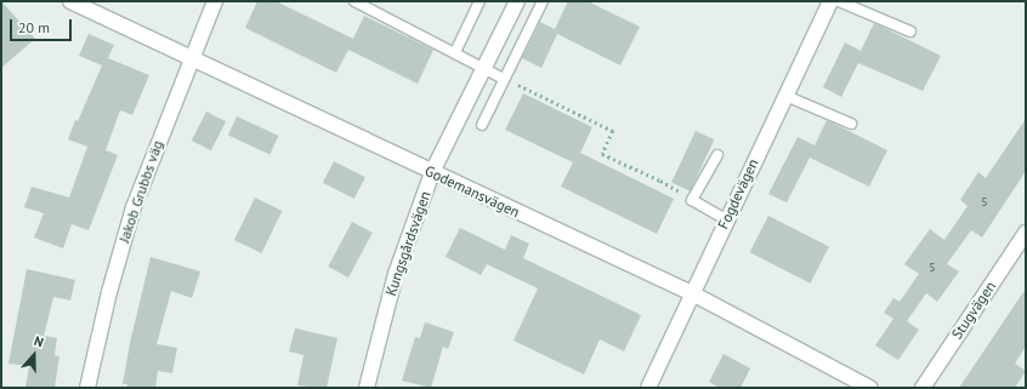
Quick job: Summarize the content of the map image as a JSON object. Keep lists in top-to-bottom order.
{
  "streets": {
    "street": [
      "Jakob Grubbs väg",
      "Godemansvägen",
      "Fogdevägen",
      "Kungsgårdsvägen",
      "Stugvägen"
    ]
  },
  "crossings": [
    ["Jakob Grubbs väg", "Godemansvägen"],
    ["Godemansvägen", "Fogdevägen"],
    ["Godemansvägen", "Kungsgårdsvägen"]
  ],
  "house_numbers": ["5", "5"],
  "scale_bar": "20 m",
  "north": "top"
}
